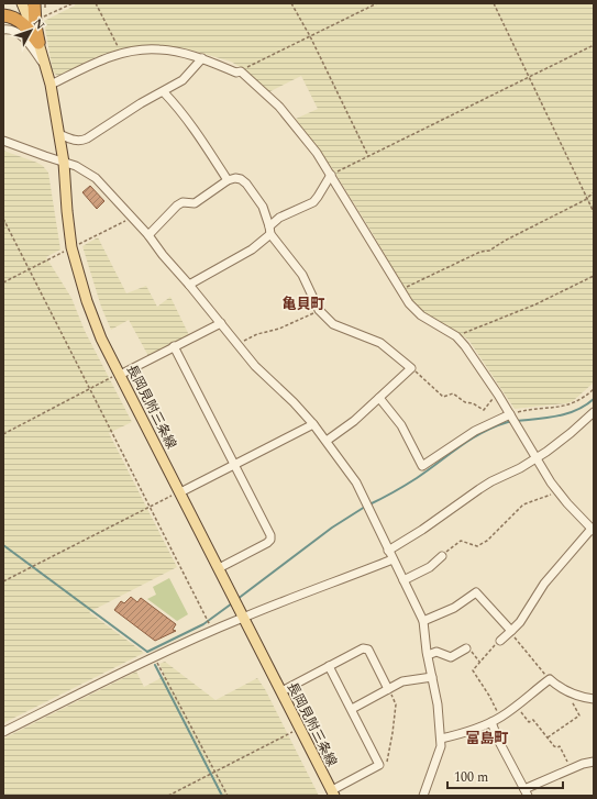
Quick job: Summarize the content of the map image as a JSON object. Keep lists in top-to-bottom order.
{
  "streets": {
    "main road": ["長岡見附三条線"]
  },
  "districts": ["亀貝町", "富島町"],
  "scale_bar": "100 m",
  "north": "top right"
}
